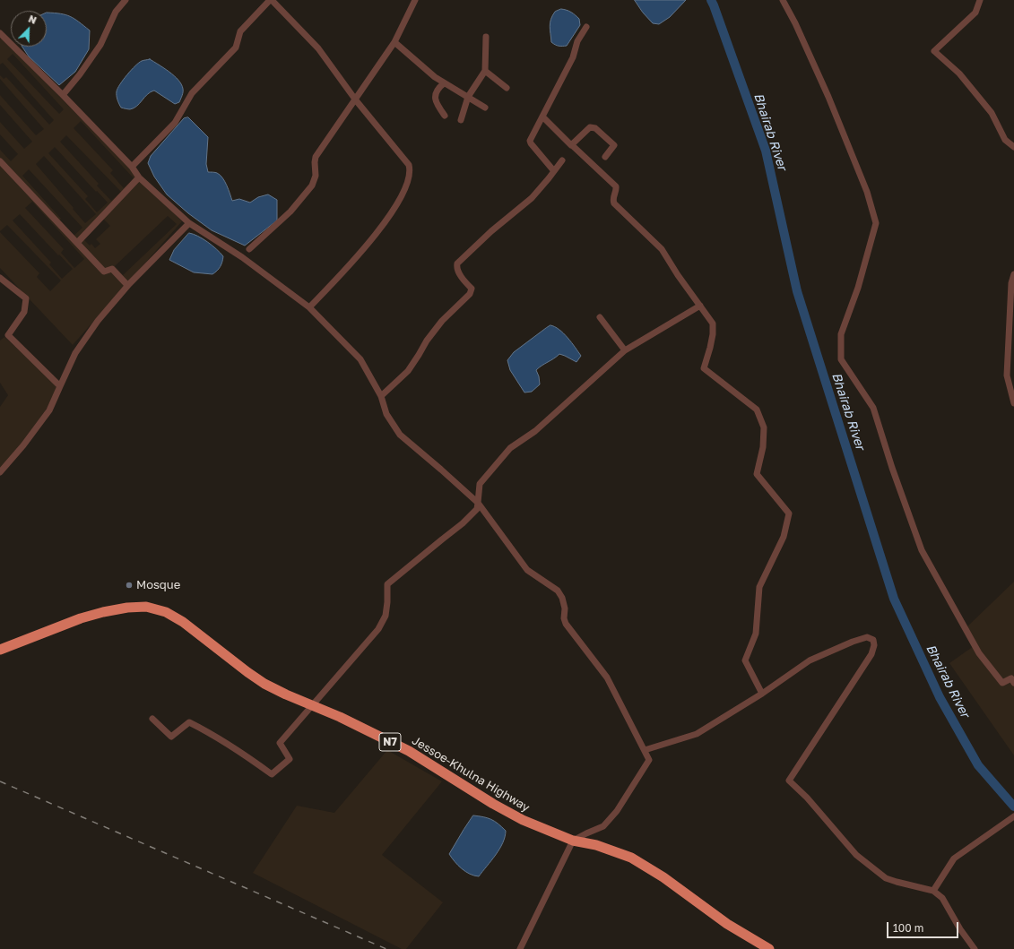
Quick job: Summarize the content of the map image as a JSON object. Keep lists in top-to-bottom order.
{
  "streets": {
    "highway": ["N7", "Jessoe-Khulna Highway"]
  },
  "water": ["Bhairab River"],
  "places": ["Mosque"],
  "scale_bar": "100 m",
  "north": "top right"
}
